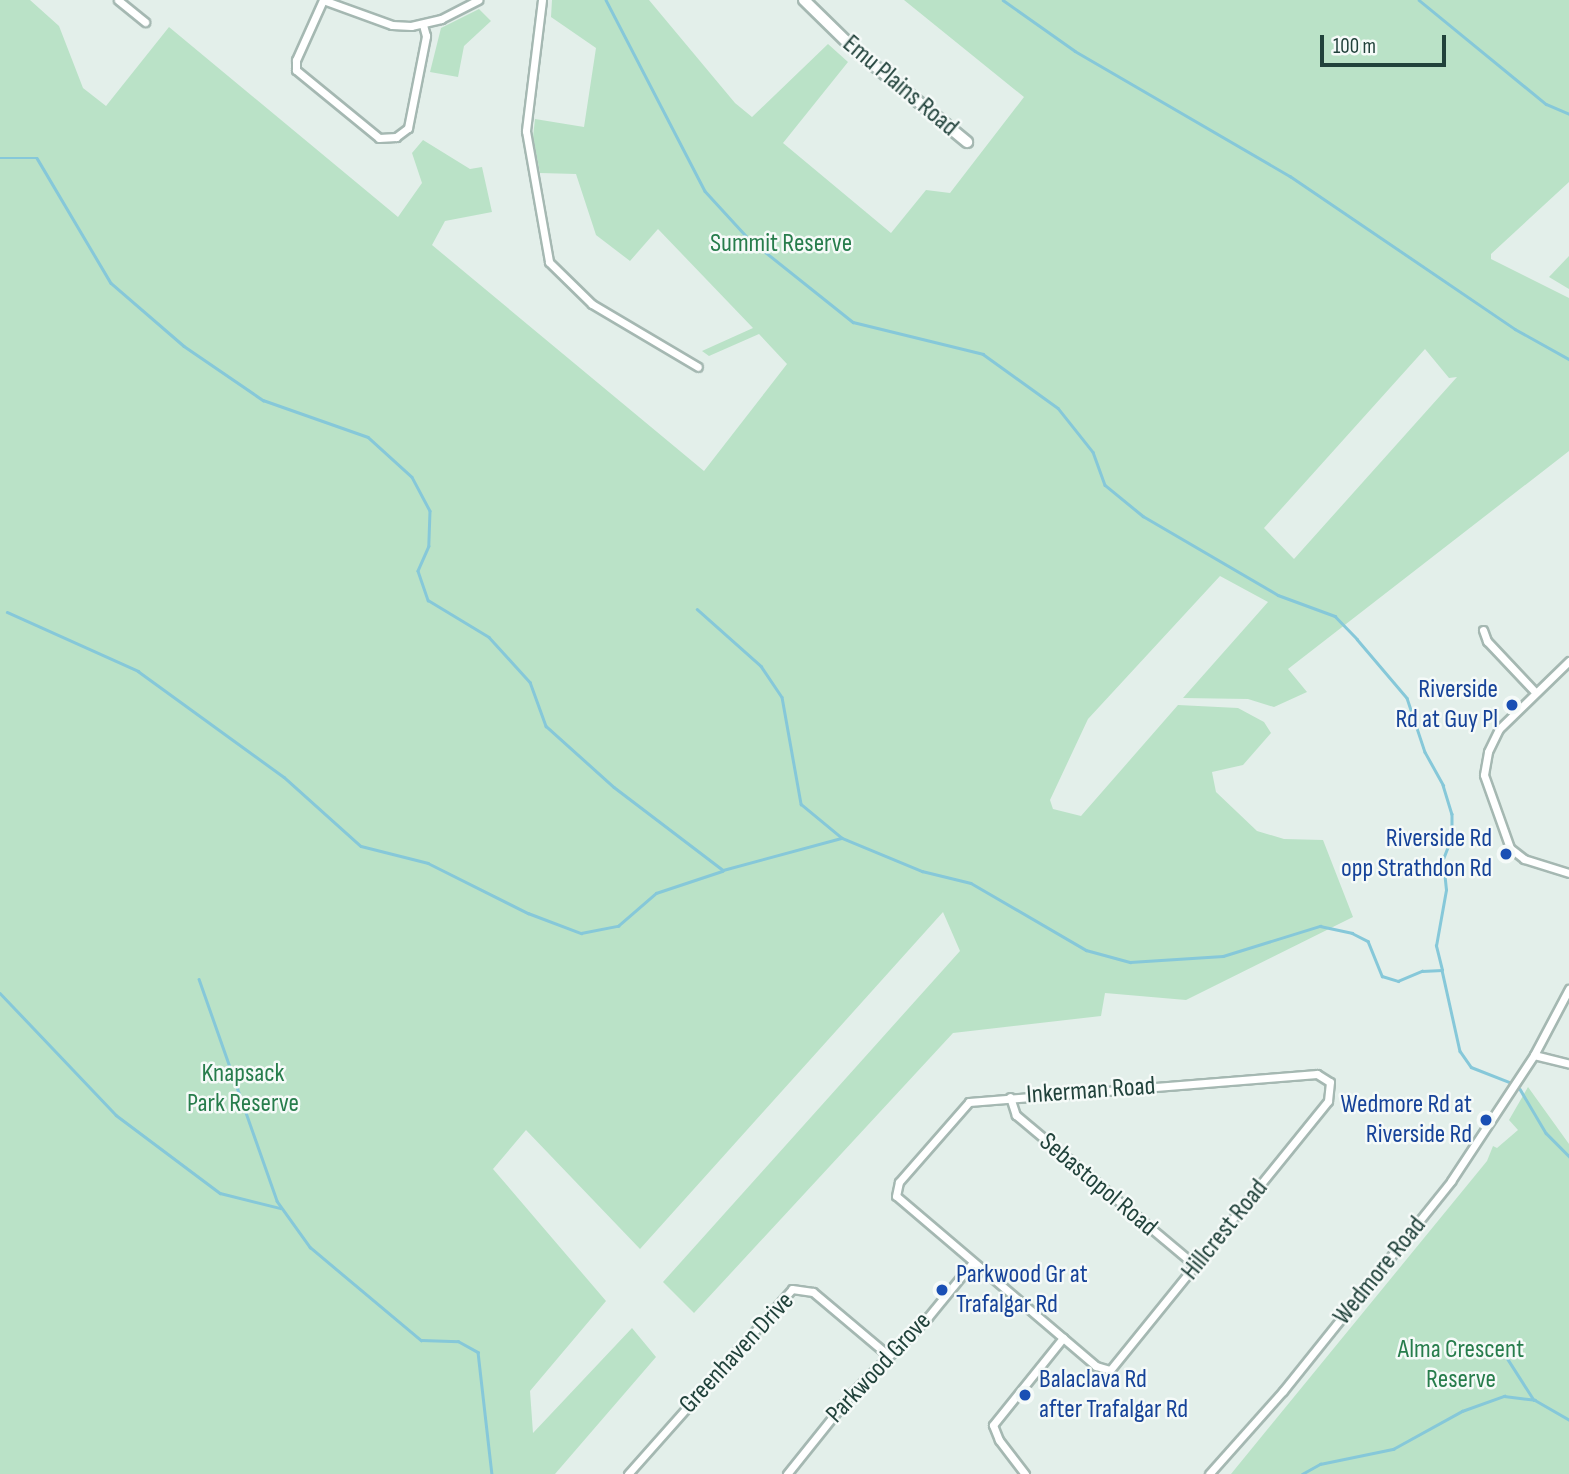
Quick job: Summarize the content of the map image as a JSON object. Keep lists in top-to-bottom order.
{
  "streets": {
    "street": [
      "Emu Plains Road",
      "Inkerman Road",
      "Sebastopol Road",
      "Hillcrest Road",
      "Wedmore Road",
      "Greenhaven Drive",
      "Parkwood Grove"
    ]
  },
  "crossings": [
    ["Inkerman Road", "Sebastopol Road"],
    ["Inkerman Road", "Hillcrest Road"],
    ["Inkerman Road", "Parkwood Grove"],
    ["Sebastopol Road", "Hillcrest Road"],
    ["Greenhaven Drive", "Parkwood Grove"]
  ],
  "parks": ["Summit Reserve", "Knapsack Park Reserve", "Alma Crescent Reserve"],
  "places": [
    "Riverside Rd at Guy Pl",
    "Riverside Rd opp Strathdon Rd",
    "Wedmore Rd at Riverside Rd",
    "Parkwood Gr at Trafalgar Rd",
    "Balaclava Rd after Trafalgar Rd"
  ],
  "scale_bar": "100 m"
}
